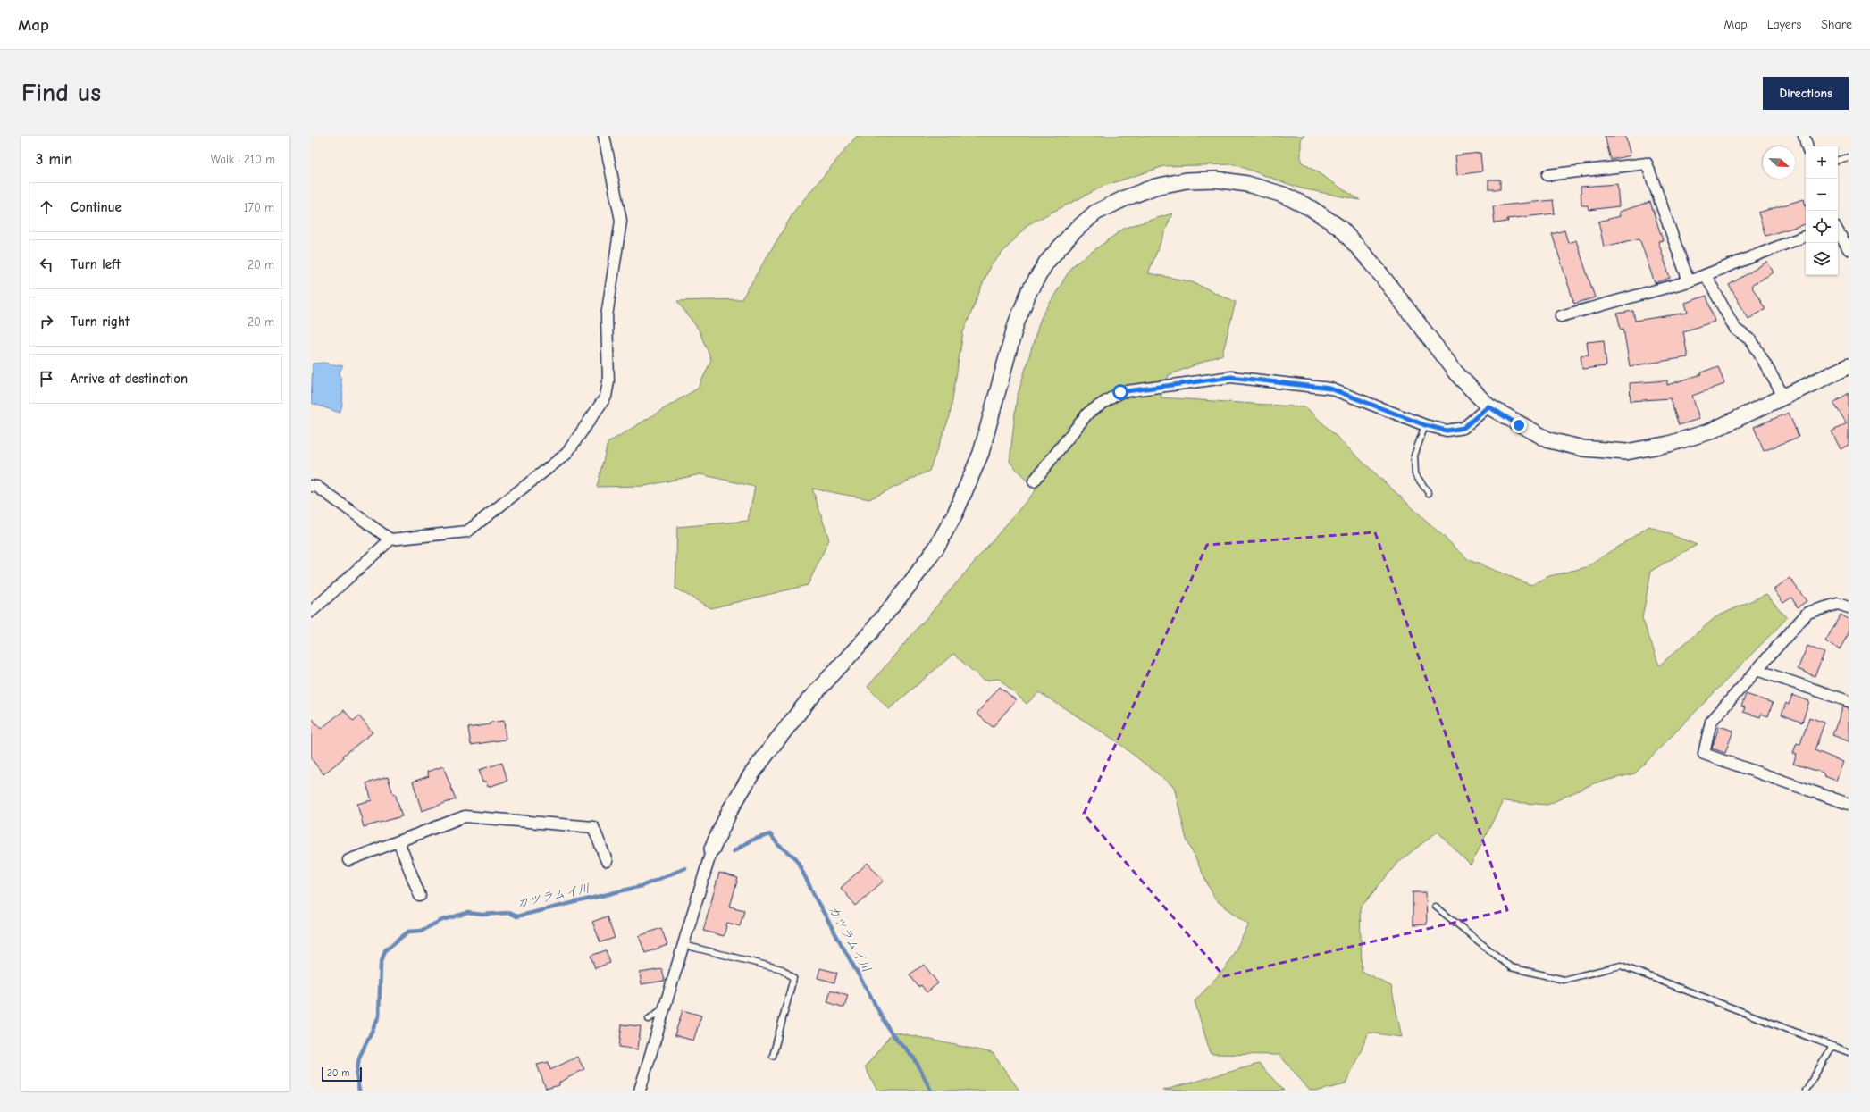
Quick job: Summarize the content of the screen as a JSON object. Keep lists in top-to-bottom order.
{
  "water": ["カツラムイ川"],
  "scale_bar": "20 m",
  "north": "bottom right",
  "page": {
    "header": "Map",
    "nav": ["Map", "Layers", "Share"],
    "buttons": "Directions",
    "title": "Find us",
    "heading": ["3 min", "Walk · 210 m"],
    "map_buttons": ["+", "−"],
    "list": [
      ["Continue", "170 m"],
      ["Turn left", "20 m"],
      ["Turn right", "20 m"],
      "Arrive at destination"
    ],
    "scale": "20 m"
  }
}
